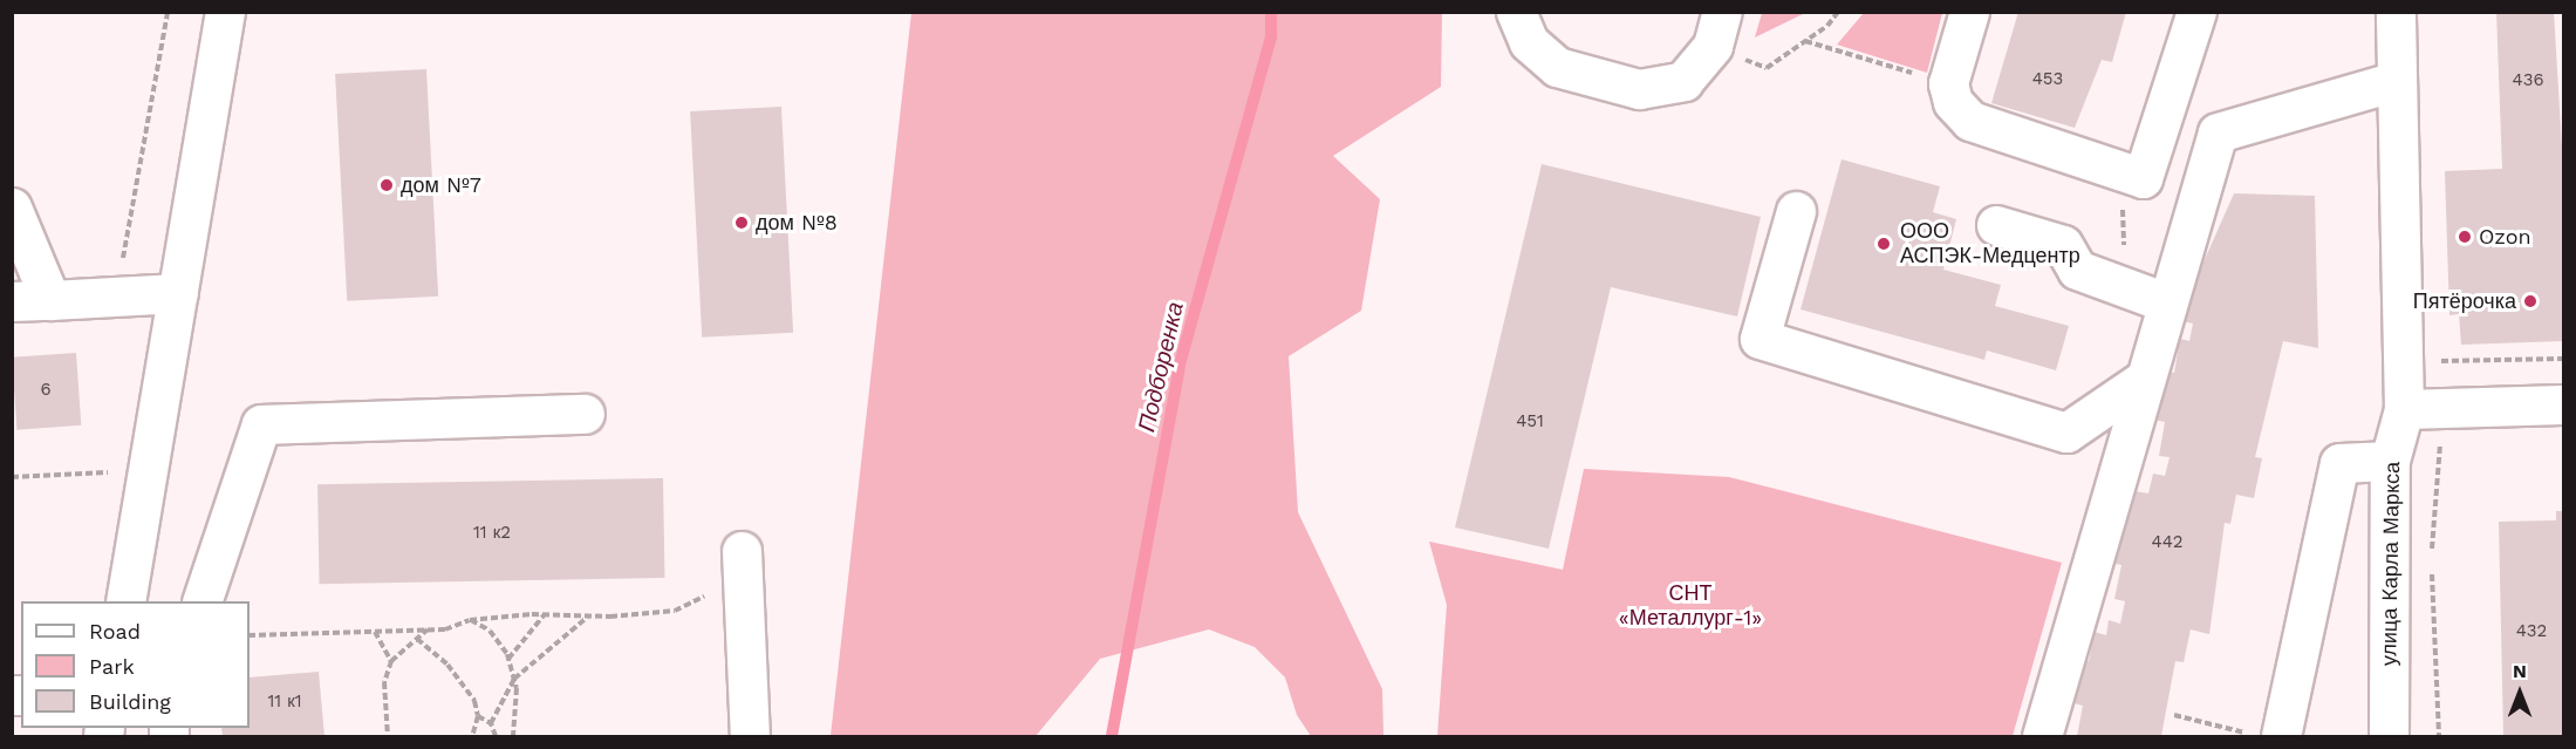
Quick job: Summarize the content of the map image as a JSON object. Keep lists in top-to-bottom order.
{
  "streets": {
    "street": ["улица Карла Маркса"]
  },
  "water": ["Подборенка"],
  "parks": ["СНТ «Металлург-1»"],
  "places": [
    "дом №7",
    "дом №8",
    "Ozon",
    "ООО АСПЭК-Медцентр",
    "Пятёрочка"
  ],
  "house_numbers": [
    "453",
    "436",
    "6",
    "451",
    "11 к2",
    "442",
    "432",
    "11 к1"
  ],
  "legend": ["Road", "Park", "Building"],
  "north": "top"
}
